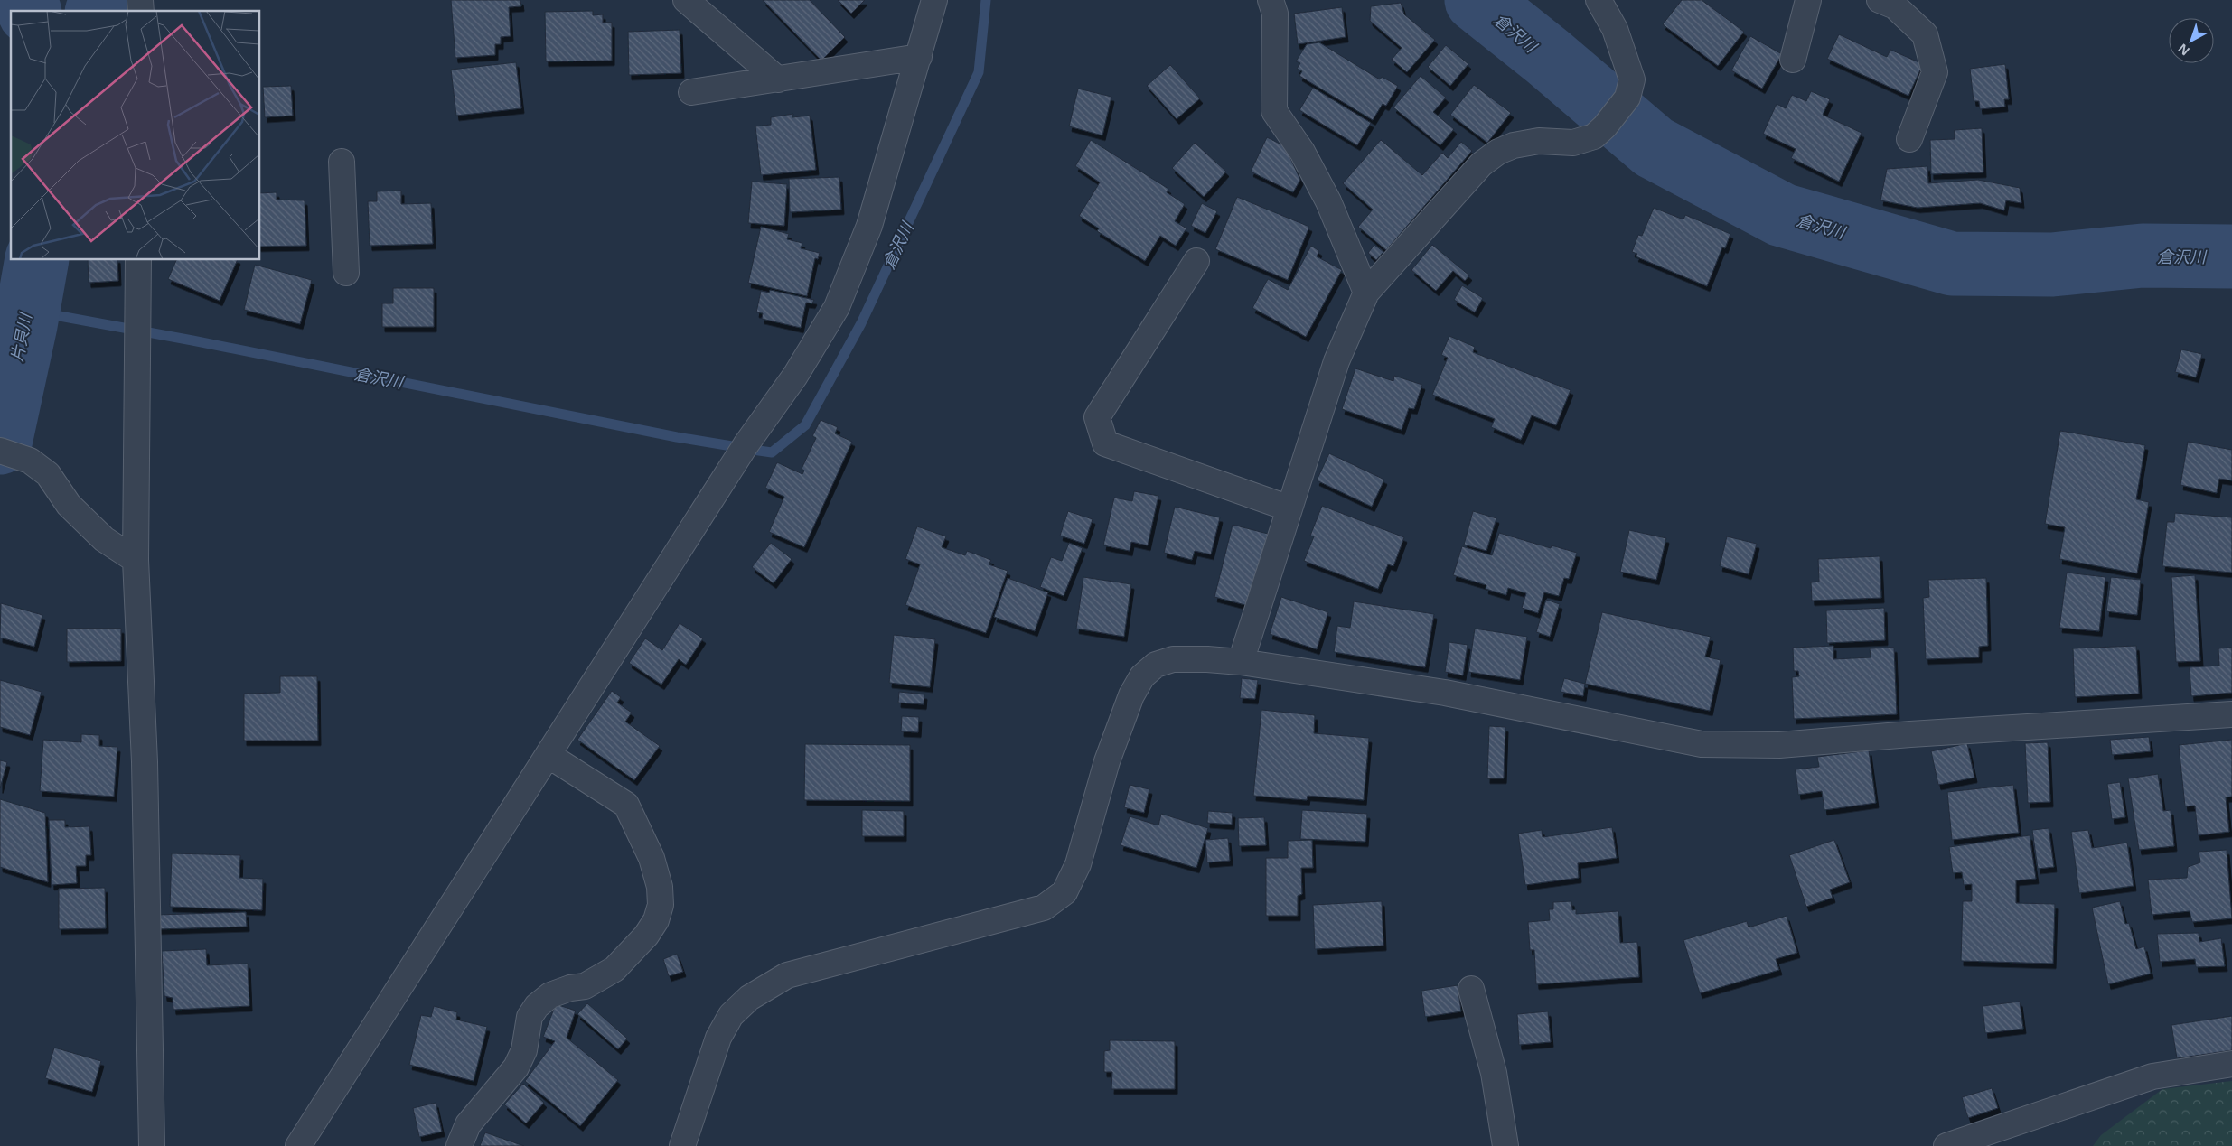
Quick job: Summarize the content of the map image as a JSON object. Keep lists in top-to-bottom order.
{
  "water": ["倉沢川", "片貝川"],
  "north": "bottom left"
}
